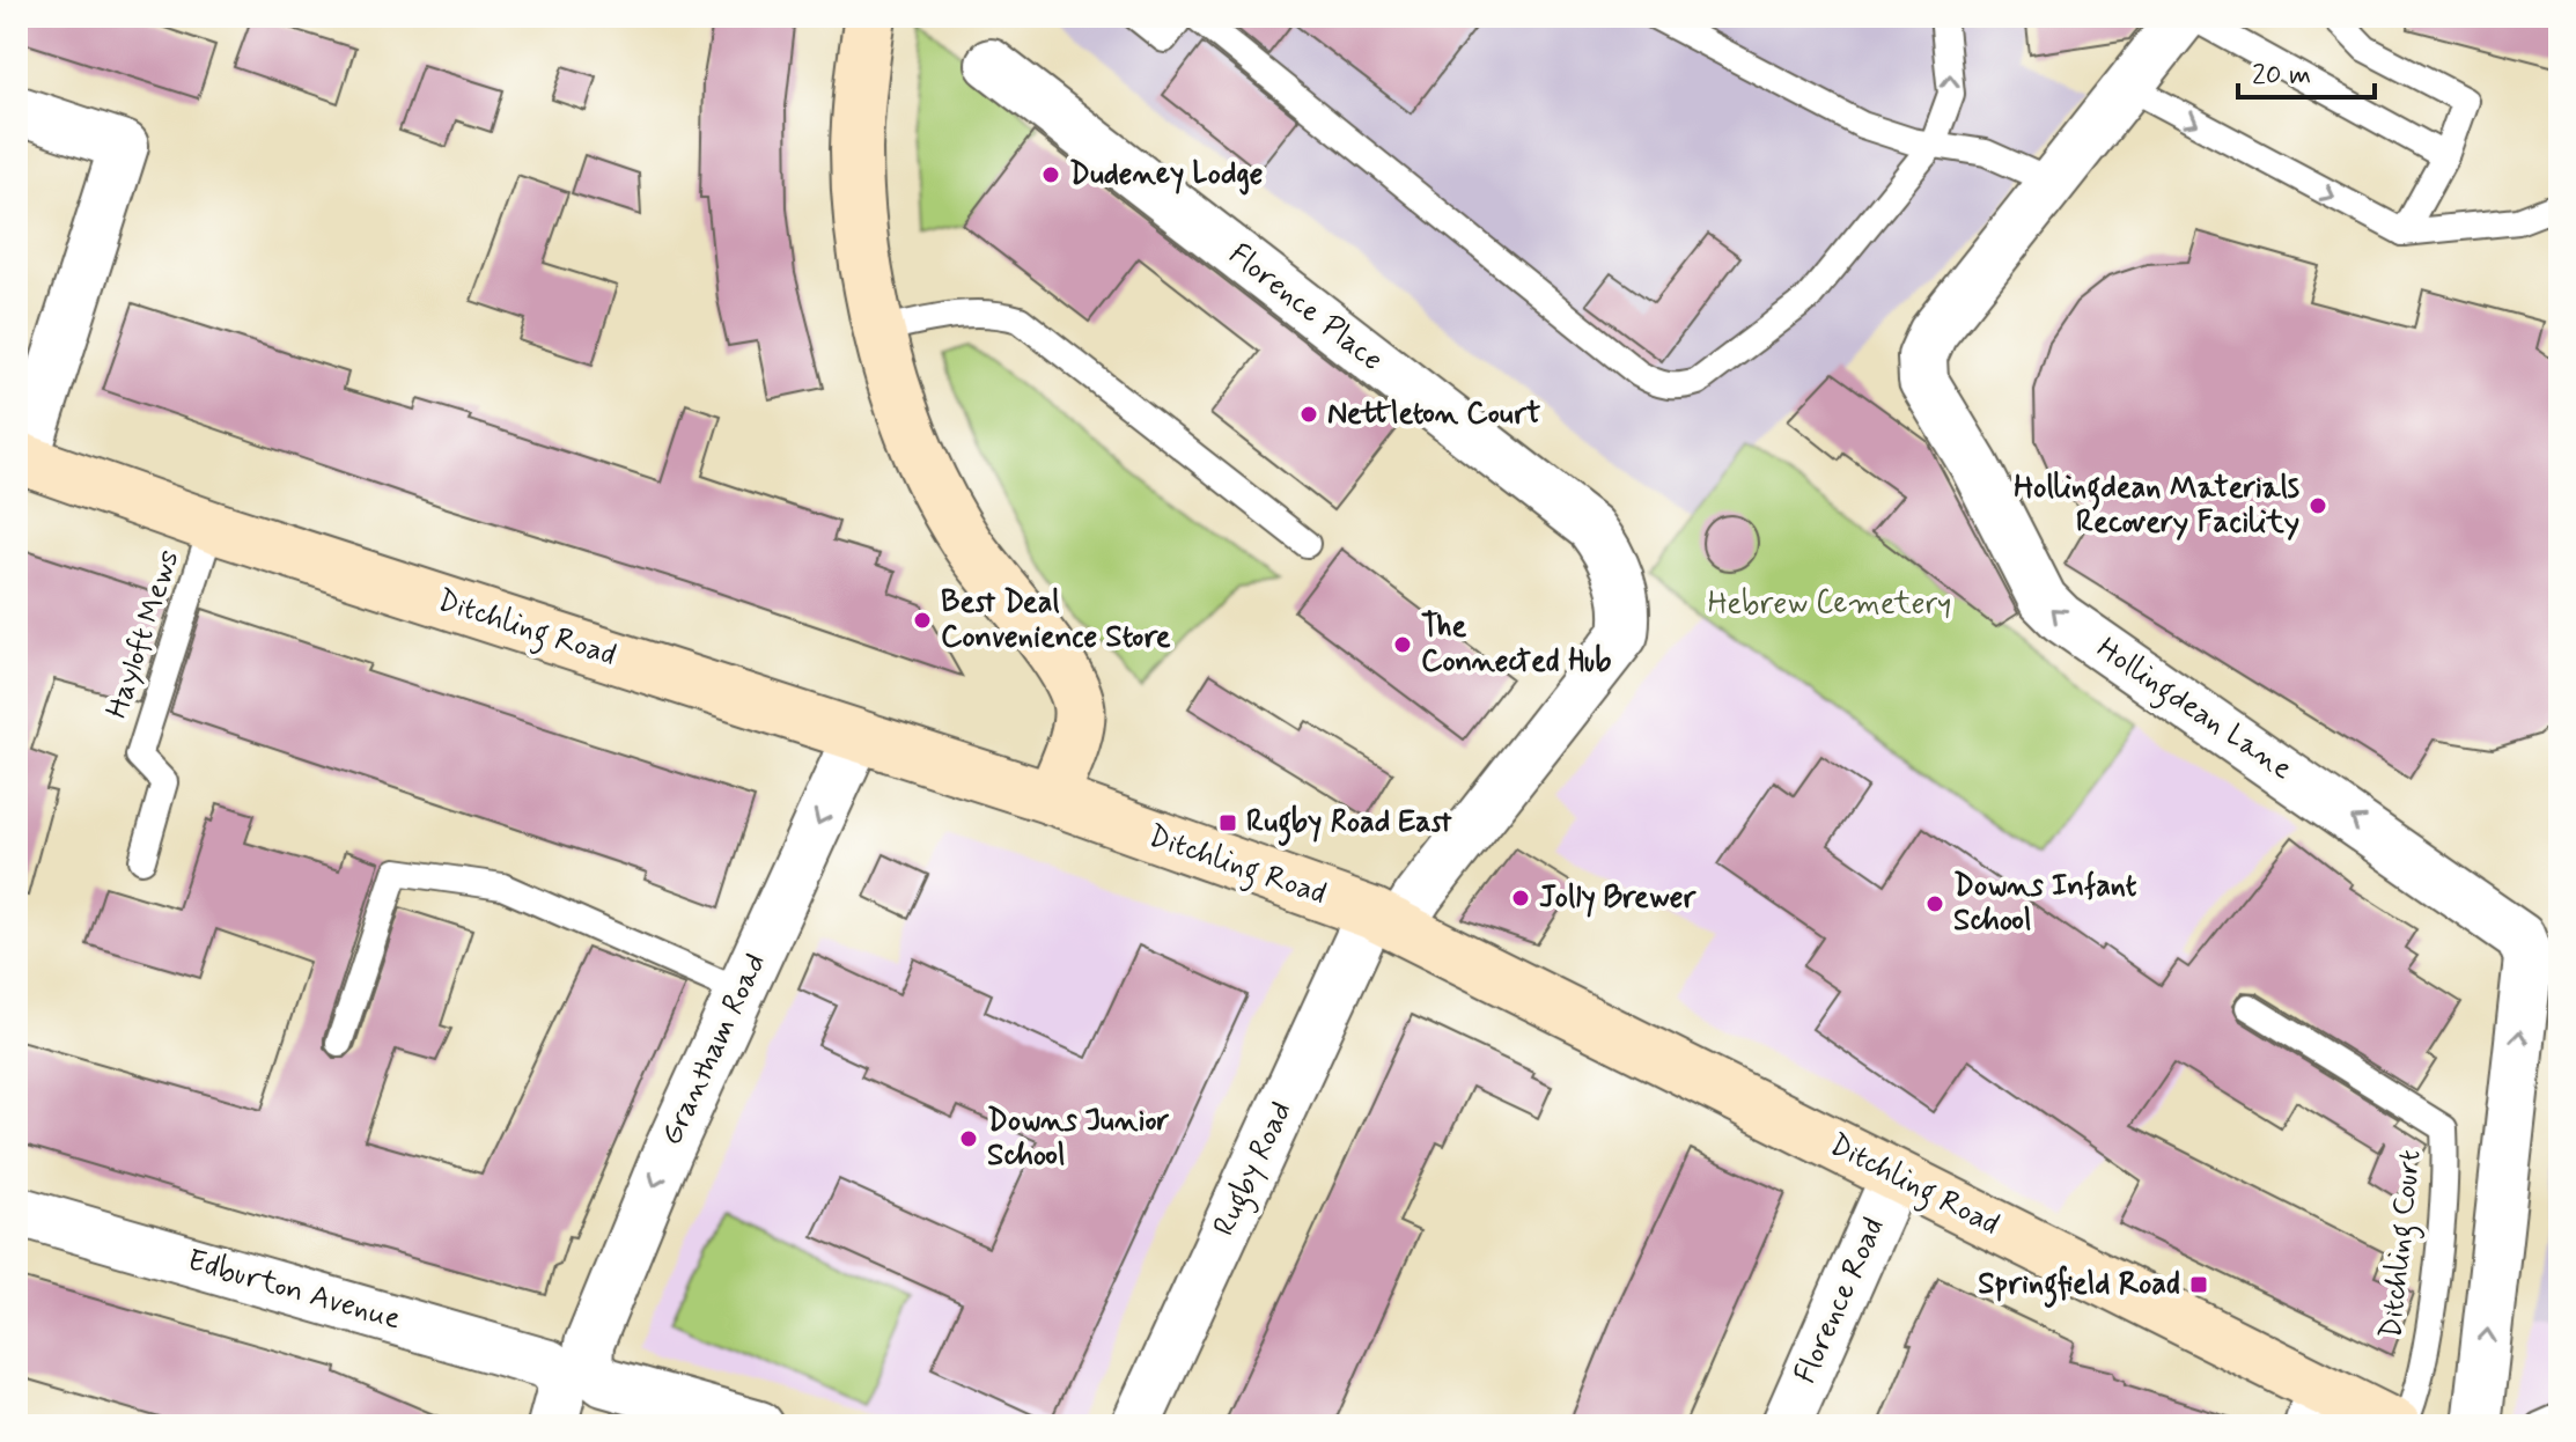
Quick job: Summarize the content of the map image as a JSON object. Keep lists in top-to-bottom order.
{
  "streets": {
    "street": [
      "Florence Place",
      "Ditchling Road",
      "Hollingdean Lane",
      "Grantham Road",
      "Rugby Road",
      "Edburton Avenue",
      "Florence Road"
    ],
    "lane": ["Hayloft Mews", "Ditchling Court"]
  },
  "crossings": [
    ["Florence Place", "Ditchling Road"],
    ["Florence Place", "Rugby Road"],
    ["Ditchling Road", "Hayloft Mews"],
    ["Ditchling Road", "Grantham Road"],
    ["Ditchling Road", "Rugby Road"],
    ["Ditchling Road", "Florence Road"],
    ["Grantham Road", "Edburton Avenue"]
  ],
  "one_way": ["Hollingdean Lane", "Grantham Road"],
  "parks": ["Hebrew Cemetery"],
  "places": {
    "other": [
      "Dudeney Lodge",
      "Nettleton Court",
      "Hollingdean Materials Recovery Facility",
      "Best Deal Convenience Store",
      "The Connected Hub",
      "Jolly Brewer",
      "Downs Infant School",
      "Downs Junior School"
    ],
    "transit": ["Rugby Road East", "Springfield Road"]
  },
  "scale_bar": "20 m"
}
